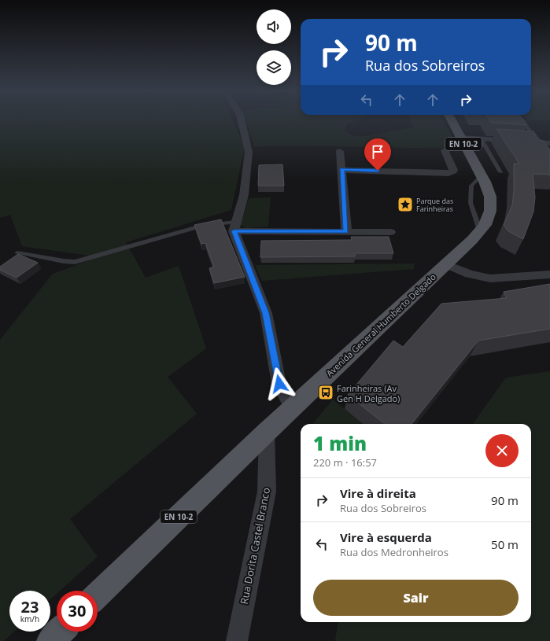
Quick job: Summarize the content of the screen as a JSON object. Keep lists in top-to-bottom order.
{
  "streets": {
    "main road": ["EN 10-2", "Avenida General Humberto Delgado"],
    "street": ["Rua Dorita Castel Branco"]
  },
  "crossings": [
    ["Avenida General Humberto Delgado", "Rua Dorita Castel Branco"]
  ],
  "places": {
    "place": ["Parque das Farinheiras"],
    "bus stop": ["Farinheiras (Av Gen H Delgado)"]
  },
  "page": {
    "turn": ["90 m", "Rua dos Sobreiros"],
    "heading": ["1 min", "220 m · 16:57"],
    "list": [
      {
        "name": "Vire à direita",
        "note": "Rua dos Sobreiros",
        "value": "90 m"
      },
      {
        "name": "Vire à esquerda",
        "note": "Rua dos Medronheiros",
        "value": "50 m"
      }
    ],
    "buttons": "Sair",
    "speed": "23 km/h",
    "limit": "30"
  }
}
